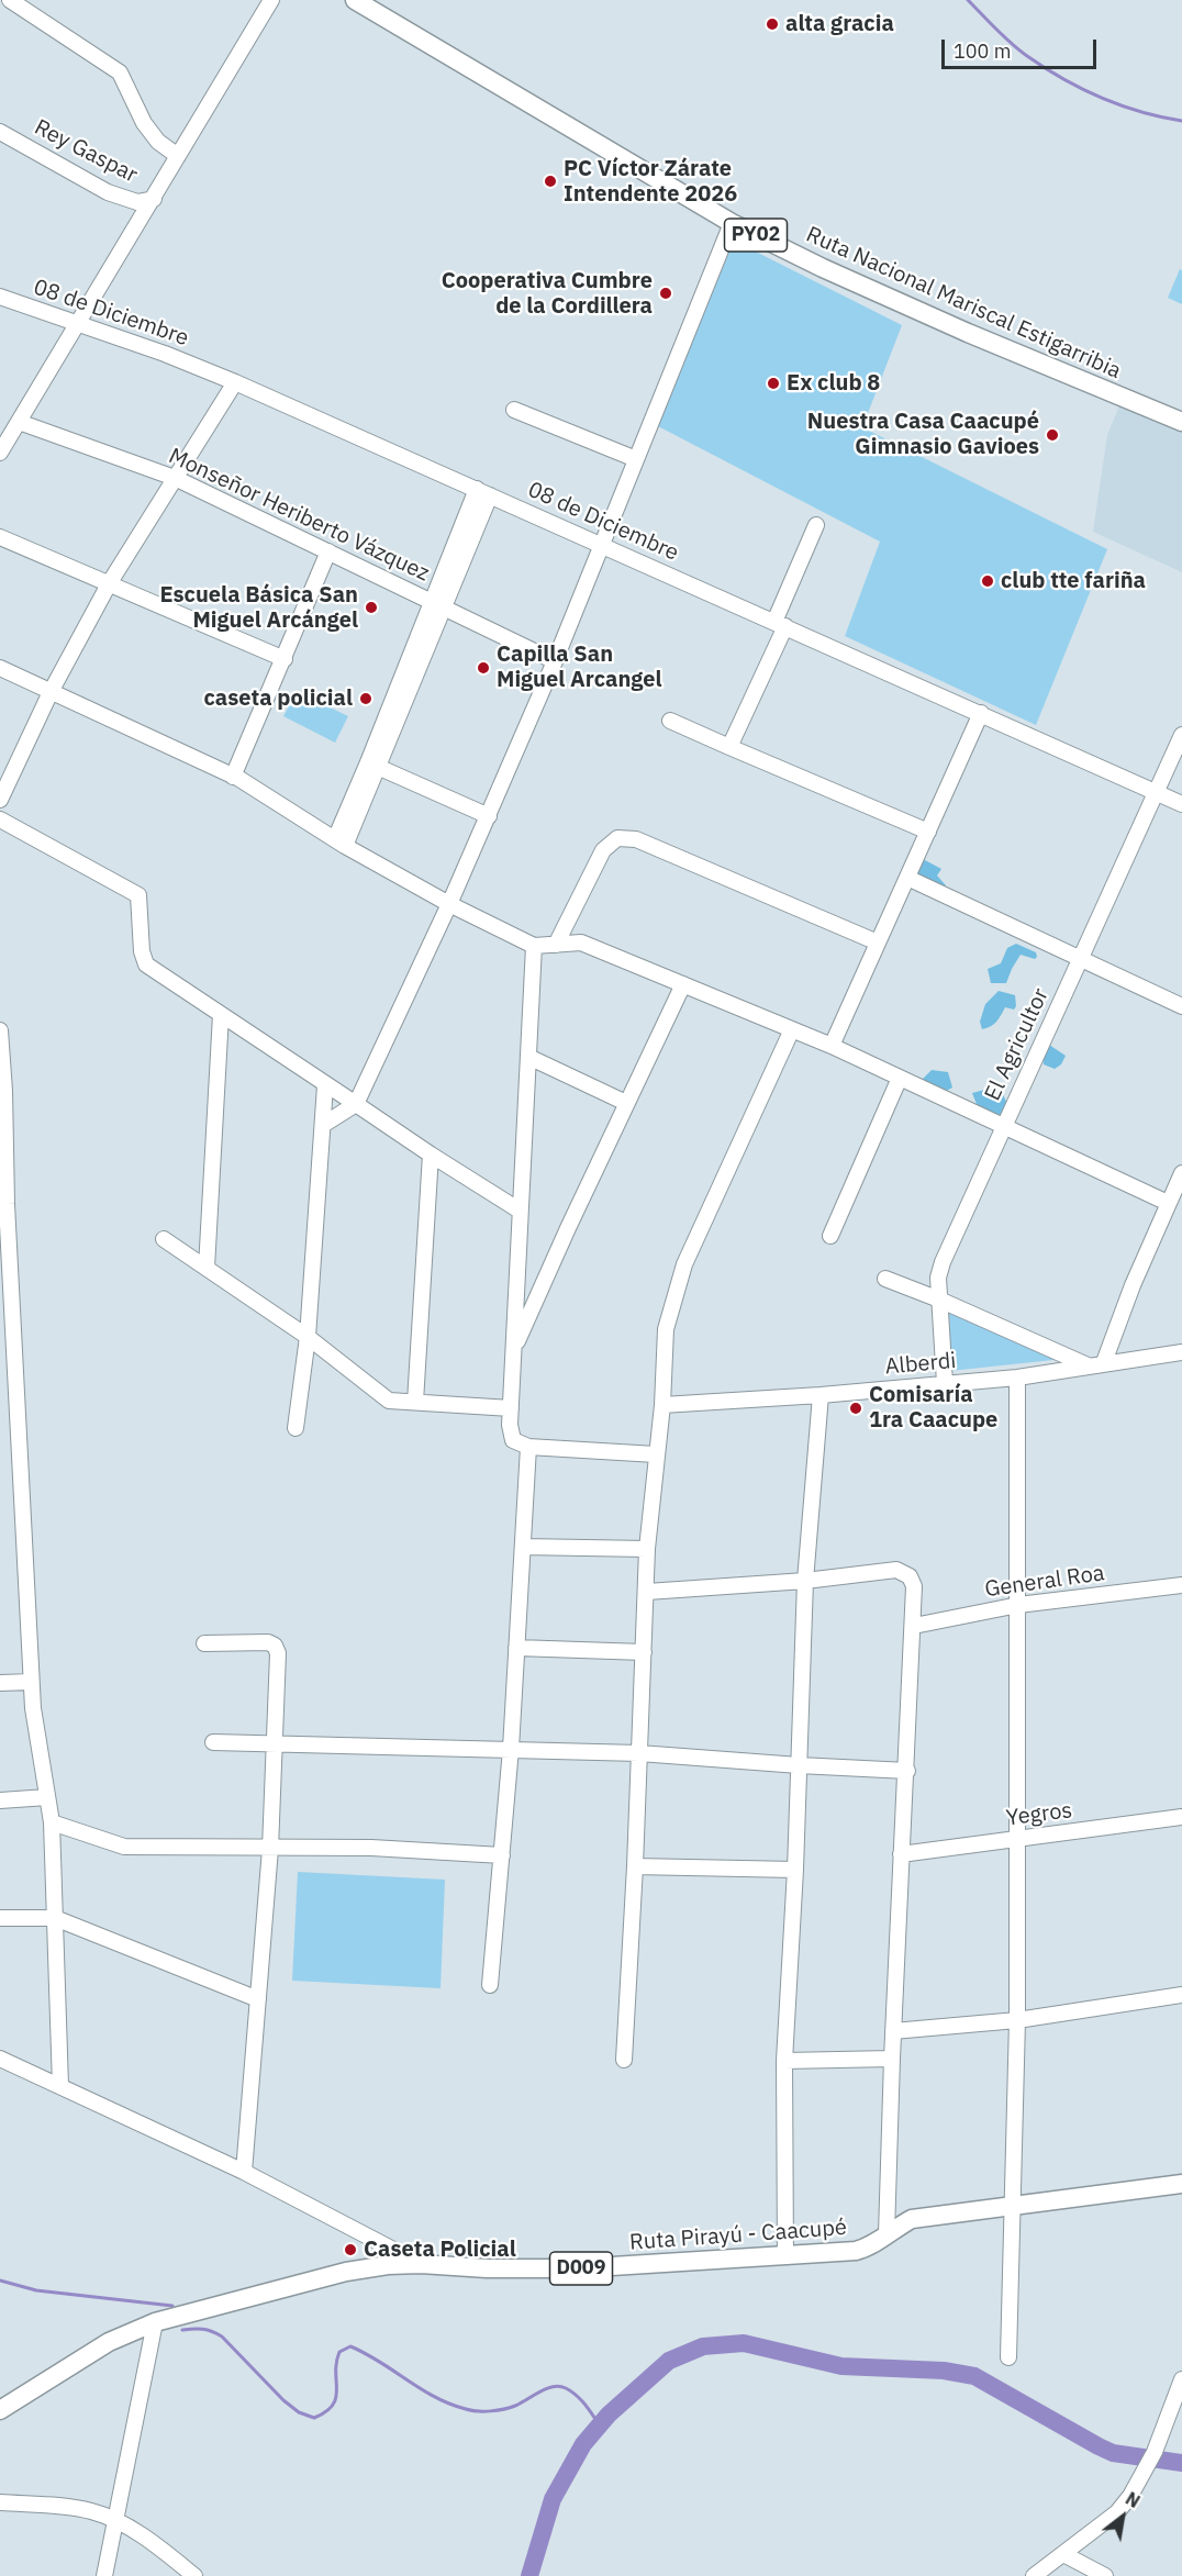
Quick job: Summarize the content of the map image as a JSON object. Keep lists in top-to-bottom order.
{
  "streets": {
    "main road": [
      "PY02",
      "Ruta Nacional Mariscal Estigarribia",
      "Ruta Pirayú - Caacupé",
      "D009"
    ],
    "street": [
      "Rey Gaspar",
      "08 de Diciembre",
      "Monseñor Heriberto Vázquez",
      "El Agricultor",
      "Alberdi",
      "General Roa",
      "Yegros"
    ]
  },
  "crossings": [
    ["08 de Diciembre", "El Agricultor"],
    ["El Agricultor", "Alberdi"]
  ],
  "places": [
    "alta gracia",
    "PC Víctor Zárate Intendente 2026",
    "Cooperativa Cumbre de la Cordillera",
    "Ex club 8",
    "Nuestra Casa Caacupé Gimnasio Gavioes",
    "club tte fariña",
    "Escuela Básica San Miguel Arcángel",
    "Capilla San Miguel Arcangel",
    "caseta policial",
    "Comisaría 1ra Caacupe",
    "Caseta Policial"
  ],
  "scale_bar": "100 m",
  "north": "top right"
}
